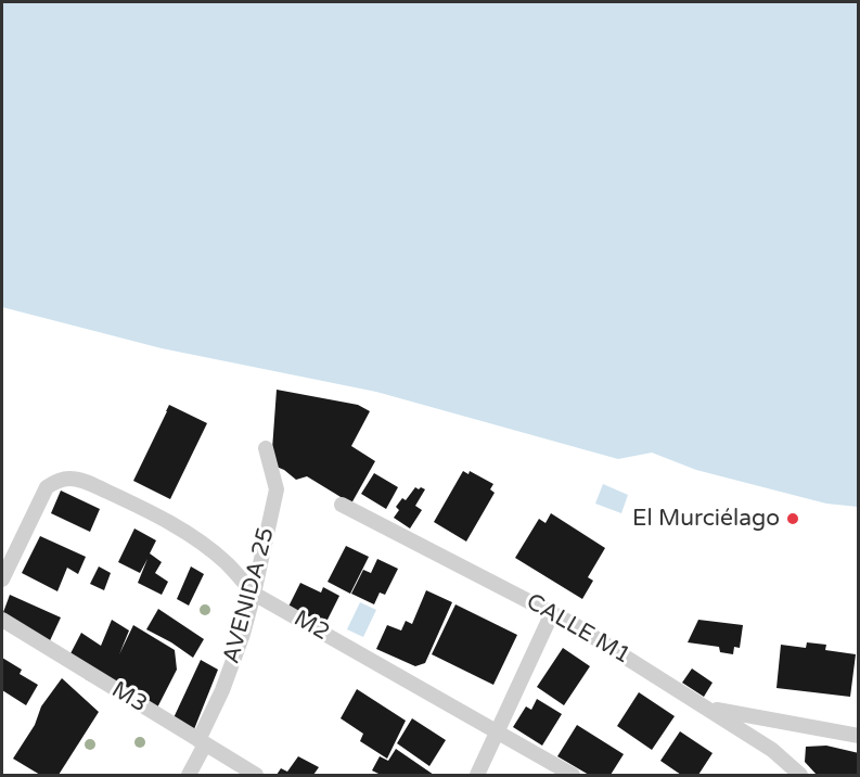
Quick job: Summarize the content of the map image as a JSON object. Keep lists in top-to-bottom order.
{
  "streets": {
    "street": [
      "AVENIDA 25",
      "M2",
      "CALLE M1",
      "M3"
    ]
  },
  "crossings": [
    ["AVENIDA 25", "M2"],
    ["AVENIDA 25", "M3"]
  ],
  "places": ["El Murciélago"]
}
